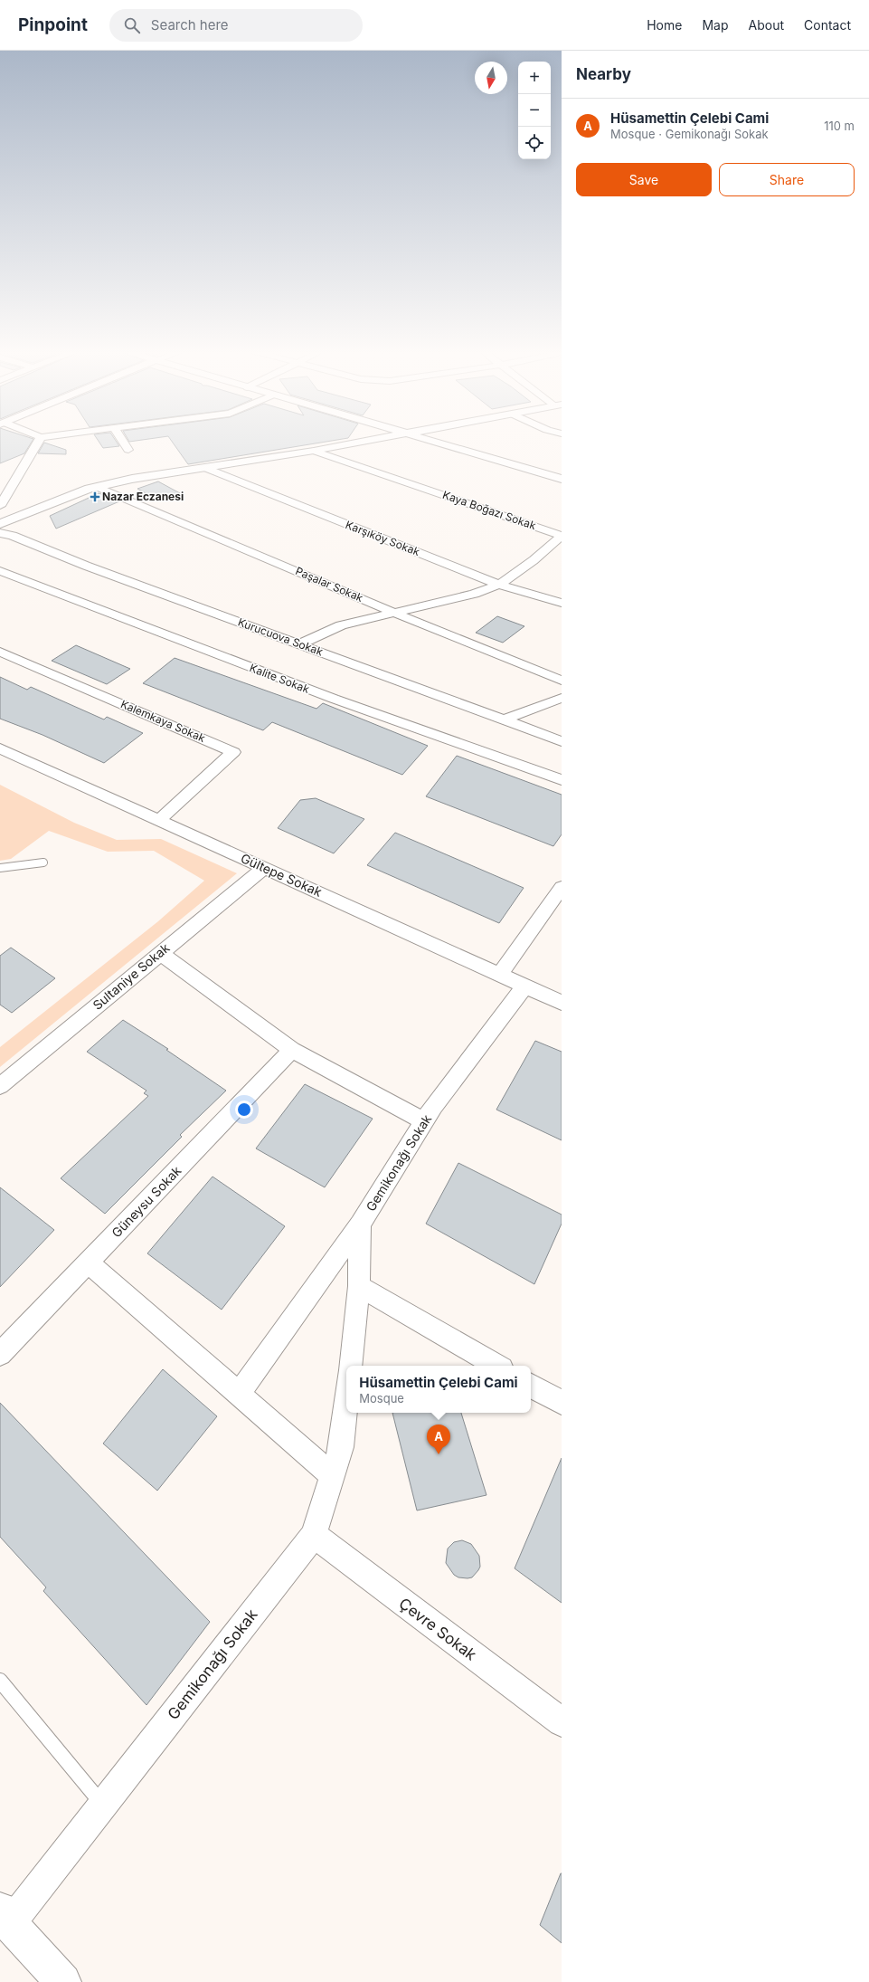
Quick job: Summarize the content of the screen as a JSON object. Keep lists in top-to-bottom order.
{
  "streets": {
    "street": [
      "Kaya Boğazı Sokak",
      "Karşıköy Sokak",
      "Paşalar Sokak",
      "Kurucuova Sokak",
      "Kalite Sokak",
      "Kalemkaya Sokak",
      "Gültepe Sokak",
      "Sultaniye Sokak",
      "Gemikonağı Sokak",
      "Güneysu Sokak",
      "Çevre Sokak"
    ]
  },
  "crossings": [
    ["Kalemkaya Sokak", "Gültepe Sokak"],
    ["Gültepe Sokak", "Sultaniye Sokak"],
    ["Gültepe Sokak", "Gemikonağı Sokak"],
    ["Gemikonağı Sokak", "Çevre Sokak"]
  ],
  "places": {
    "health": ["Nazar Eczanesi"]
  },
  "north": "bottom",
  "page": {
    "header": "Pinpoint",
    "search": "Search here",
    "nav": [
      "Home",
      "Map",
      "About",
      "Contact"
    ],
    "heading": "Nearby",
    "map_buttons": ["+", "−"],
    "list": [
      {
        "mark": "A",
        "name": "Hüsamettin Çelebi Cami",
        "note": "Mosque · Gemikonağı Sokak",
        "value": "110 m"
      }
    ],
    "buttons": ["Save", "Share"],
    "popup": ["Hüsamettin Çelebi Cami", "Mosque"],
    "pins": "A"
  }
}
